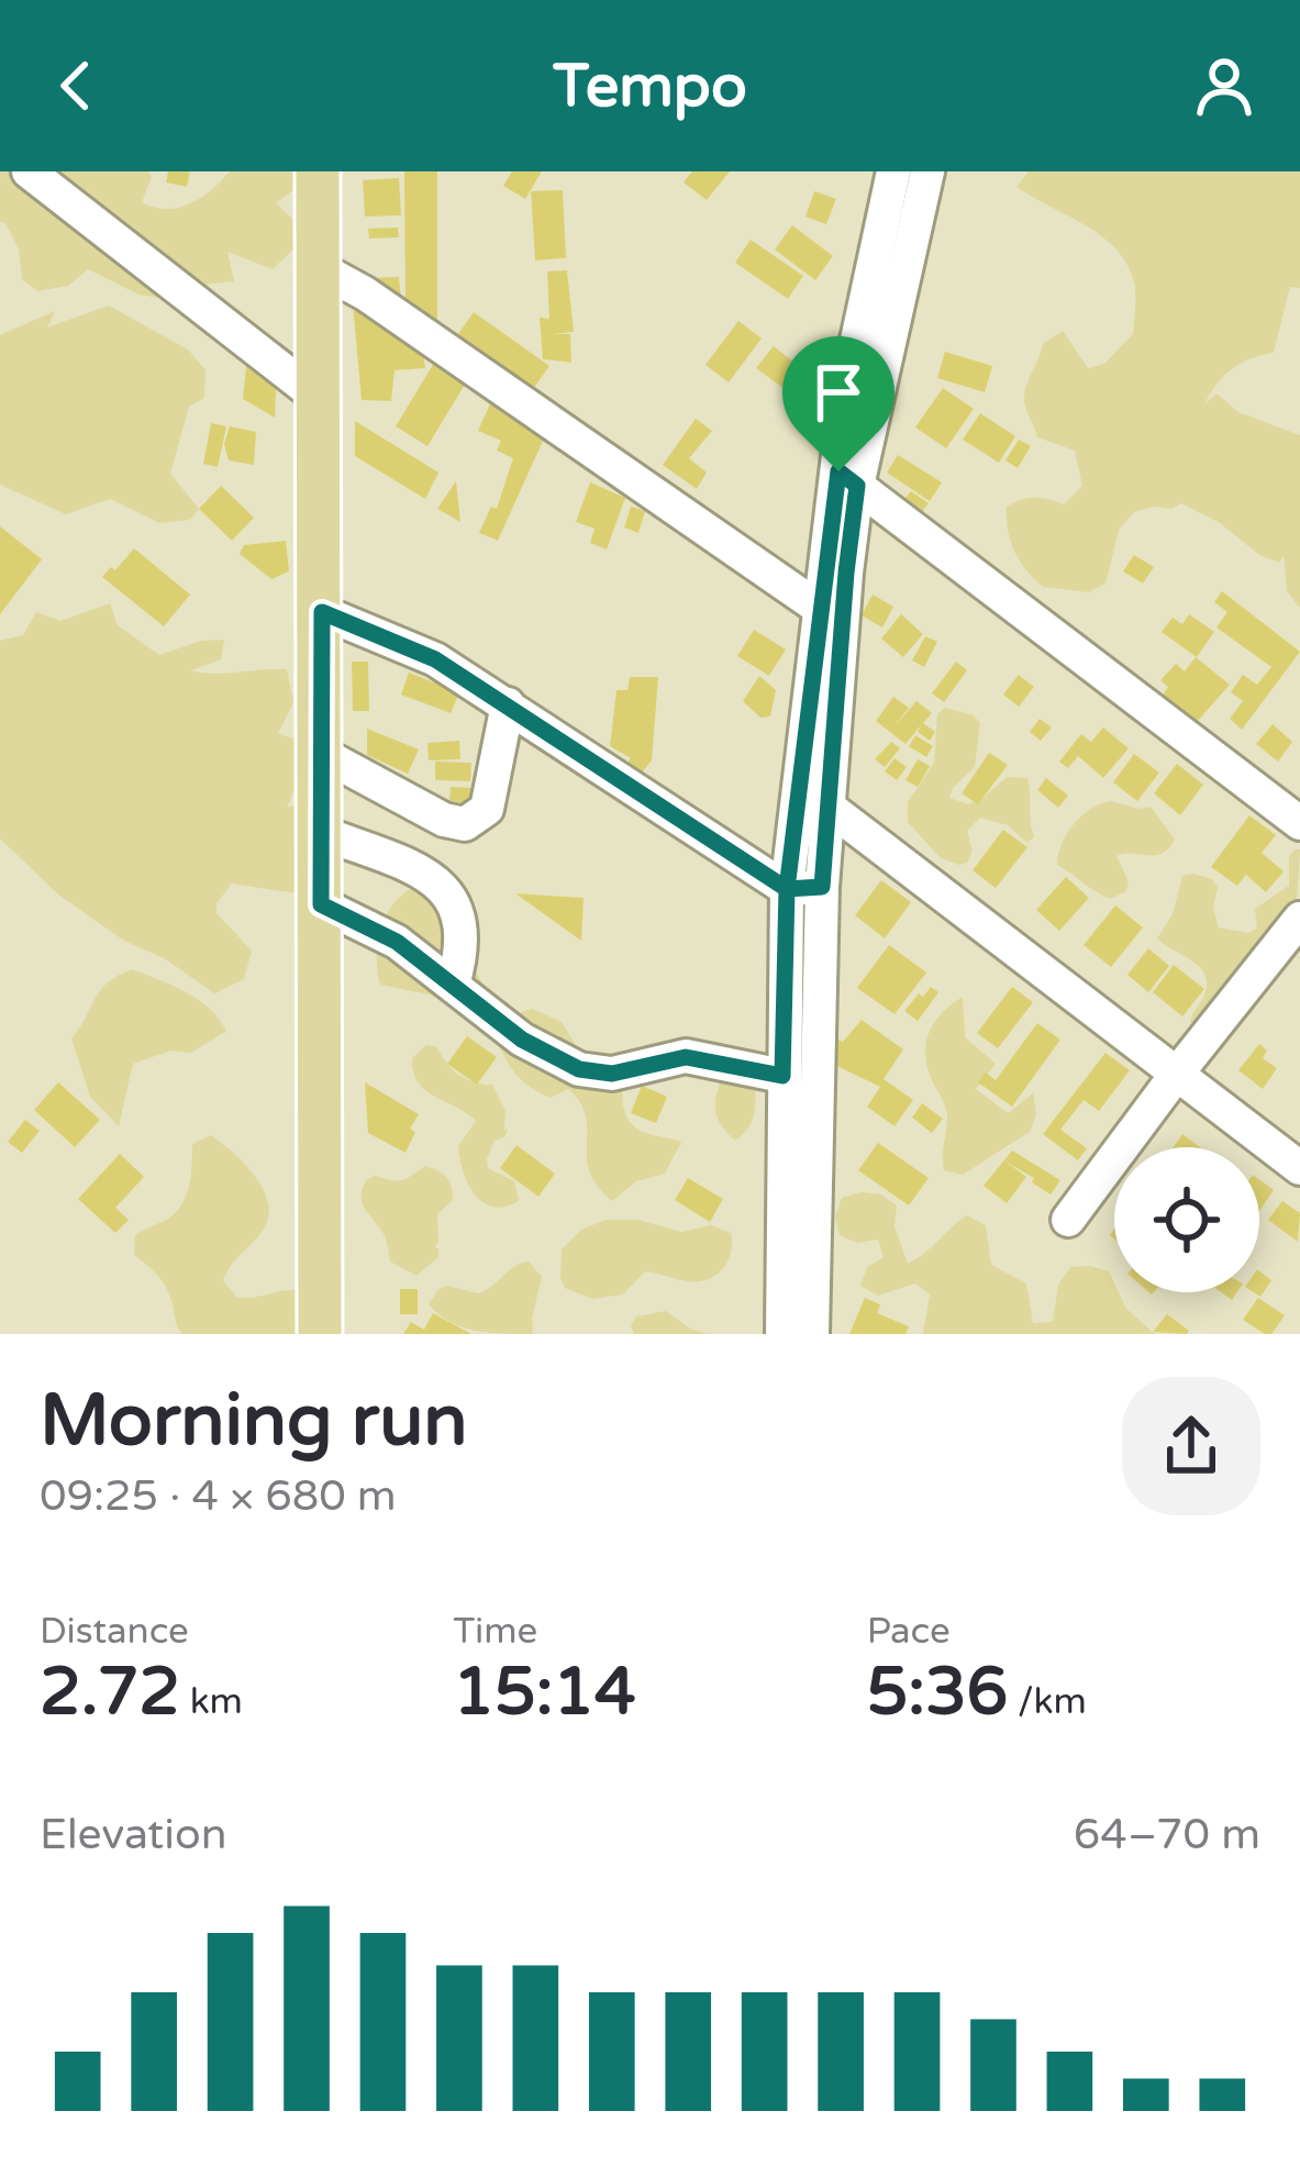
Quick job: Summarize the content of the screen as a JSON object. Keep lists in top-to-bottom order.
{
  "page": {
    "header": "Tempo",
    "heading": ["Morning run", "09:25 · 4 × 680 m"],
    "stats": [
      ["Distance", "2.72 km"],
      ["Time", "15:14"],
      ["Pace", "5:36 /km"]
    ],
    "chart": ["Elevation", "64–70 m"]
  }
}
